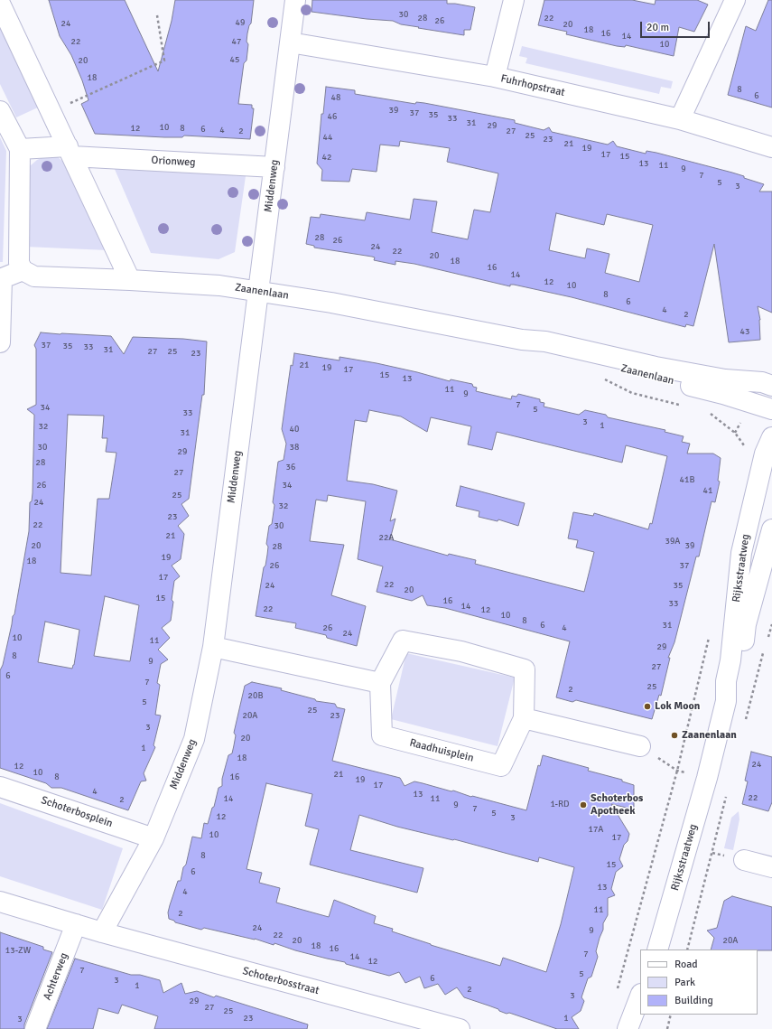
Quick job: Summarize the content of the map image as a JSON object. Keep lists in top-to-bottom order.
{
  "streets": {
    "street": [
      "Fuhrhopstraat",
      "Orionweg",
      "Middenweg",
      "Zaanenlaan",
      "Rijksstraatweg",
      "Raadhuisplein",
      "Schoterbosplein",
      "Achterweg",
      "Schoterbosstraat"
    ]
  },
  "crossings": [
    ["Fuhrhopstraat", "Middenweg"],
    ["Orionweg", "Middenweg"],
    ["Middenweg", "Zaanenlaan"],
    ["Middenweg", "Schoterbosplein"],
    ["Middenweg", "Schoterbosstraat"]
  ],
  "places": ["Lok Moon", "Zaanenlaan", "Schoterbos Apotheek"],
  "house_numbers": [
    "30",
    "28",
    "22",
    "26",
    "49",
    "24",
    "20",
    "18",
    "16",
    "14",
    "22",
    "47",
    "10",
    "45",
    "20",
    "18",
    "8",
    "6",
    "48",
    "39",
    "37",
    "35",
    "46",
    "33",
    "31",
    "29",
    "10",
    "12",
    "8",
    "6",
    "4",
    "2",
    "27",
    "25",
    "44",
    "23",
    "21",
    "19",
    "17",
    "15",
    "42",
    "13",
    "11",
    "9",
    "7",
    "5",
    "3",
    "28",
    "26",
    "24",
    "22",
    "20",
    "18",
    "16",
    "14",
    "12",
    "10",
    "8",
    "6",
    "4",
    "2",
    "43",
    "37",
    "35",
    "33",
    "31",
    "27",
    "25",
    "23",
    "21",
    "19",
    "17",
    "15",
    "13",
    "11",
    "9",
    "7",
    "34",
    "5",
    "33",
    "3",
    "1",
    "32",
    "40",
    "31",
    "30",
    "38",
    "29",
    "28",
    "36",
    "27",
    "41B",
    "26",
    "34",
    "41",
    "25",
    "24",
    "32",
    "23",
    "22",
    "30",
    "21",
    "22A",
    "39A",
    "20",
    "39",
    "28",
    "19",
    "18",
    "26",
    "37",
    "17",
    "22",
    "24",
    "35",
    "20",
    "15",
    "16",
    "33",
    "14",
    "22",
    "12",
    "10",
    "8",
    "6",
    "31",
    "26",
    "4",
    "24",
    "10",
    "11",
    "29",
    "8",
    "9",
    "27",
    "6",
    "7",
    "25",
    "2",
    "20B",
    "5",
    "25",
    "20A",
    "23",
    "3",
    "20",
    "1",
    "18",
    "24",
    "12",
    "10",
    "21",
    "8",
    "16",
    "19",
    "17",
    "4",
    "13",
    "22",
    "14",
    "11",
    "2",
    "1-RD",
    "9",
    "7",
    "5",
    "12",
    "3",
    "17A",
    "10",
    "17",
    "8",
    "15",
    "6",
    "13",
    "4",
    "11",
    "2",
    "24",
    "9",
    "22",
    "20",
    "20A",
    "18",
    "16",
    "13-ZW",
    "7",
    "14",
    "12",
    "7",
    "5",
    "6",
    "3",
    "1",
    "2",
    "3",
    "29",
    "27",
    "25",
    "23",
    "1",
    "3"
  ],
  "legend": ["Road", "Park", "Building"],
  "scale_bar": "20 m"
}
